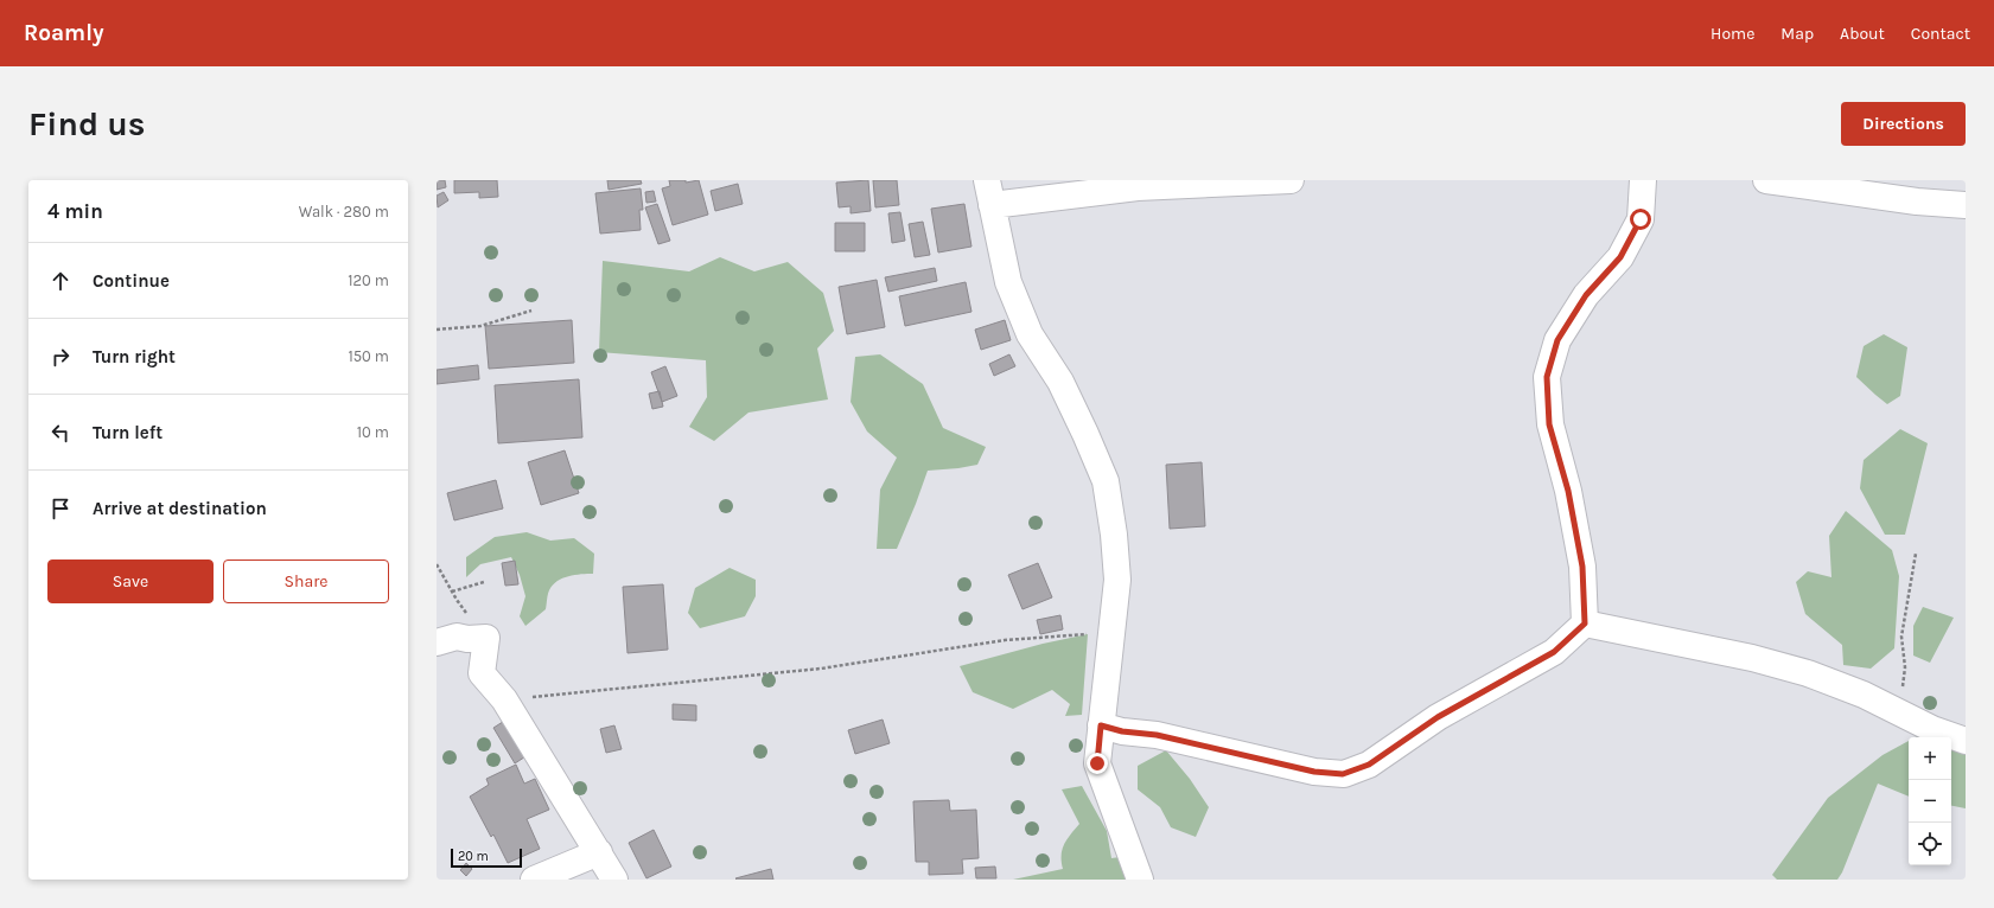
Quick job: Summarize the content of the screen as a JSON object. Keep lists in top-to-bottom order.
{
  "scale_bar": "20 m",
  "page": {
    "header": "Roamly",
    "nav": [
      "Home",
      "Map",
      "About",
      "Contact"
    ],
    "buttons": [
      "Directions",
      ["Save", "Share"]
    ],
    "title": "Find us",
    "heading": ["4 min", "Walk · 280 m"],
    "list": [
      ["Continue", "120 m"],
      ["Turn right", "150 m"],
      ["Turn left", "10 m"],
      "Arrive at destination"
    ],
    "map_buttons": ["+", "−"],
    "scale": "20 m"
  }
}
